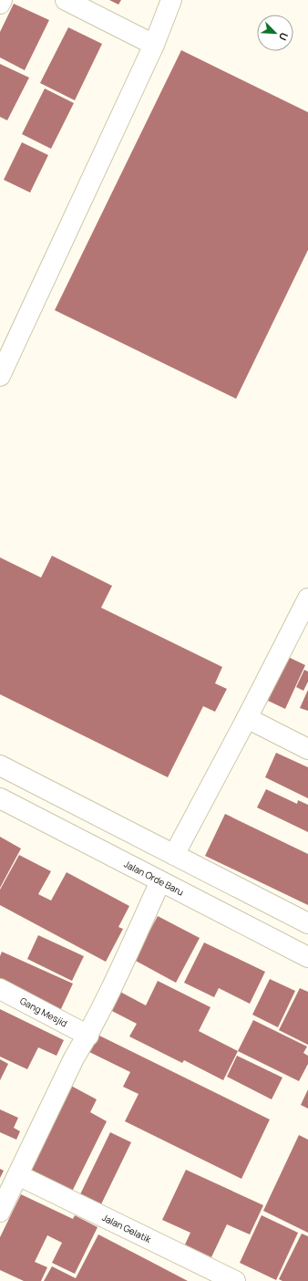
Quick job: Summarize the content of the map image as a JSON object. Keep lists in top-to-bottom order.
{
  "streets": {
    "street": ["Jalan Orde Baru", "Gang Mesjid", "Jalan Gelatik"]
  },
  "north": "bottom right"
}
